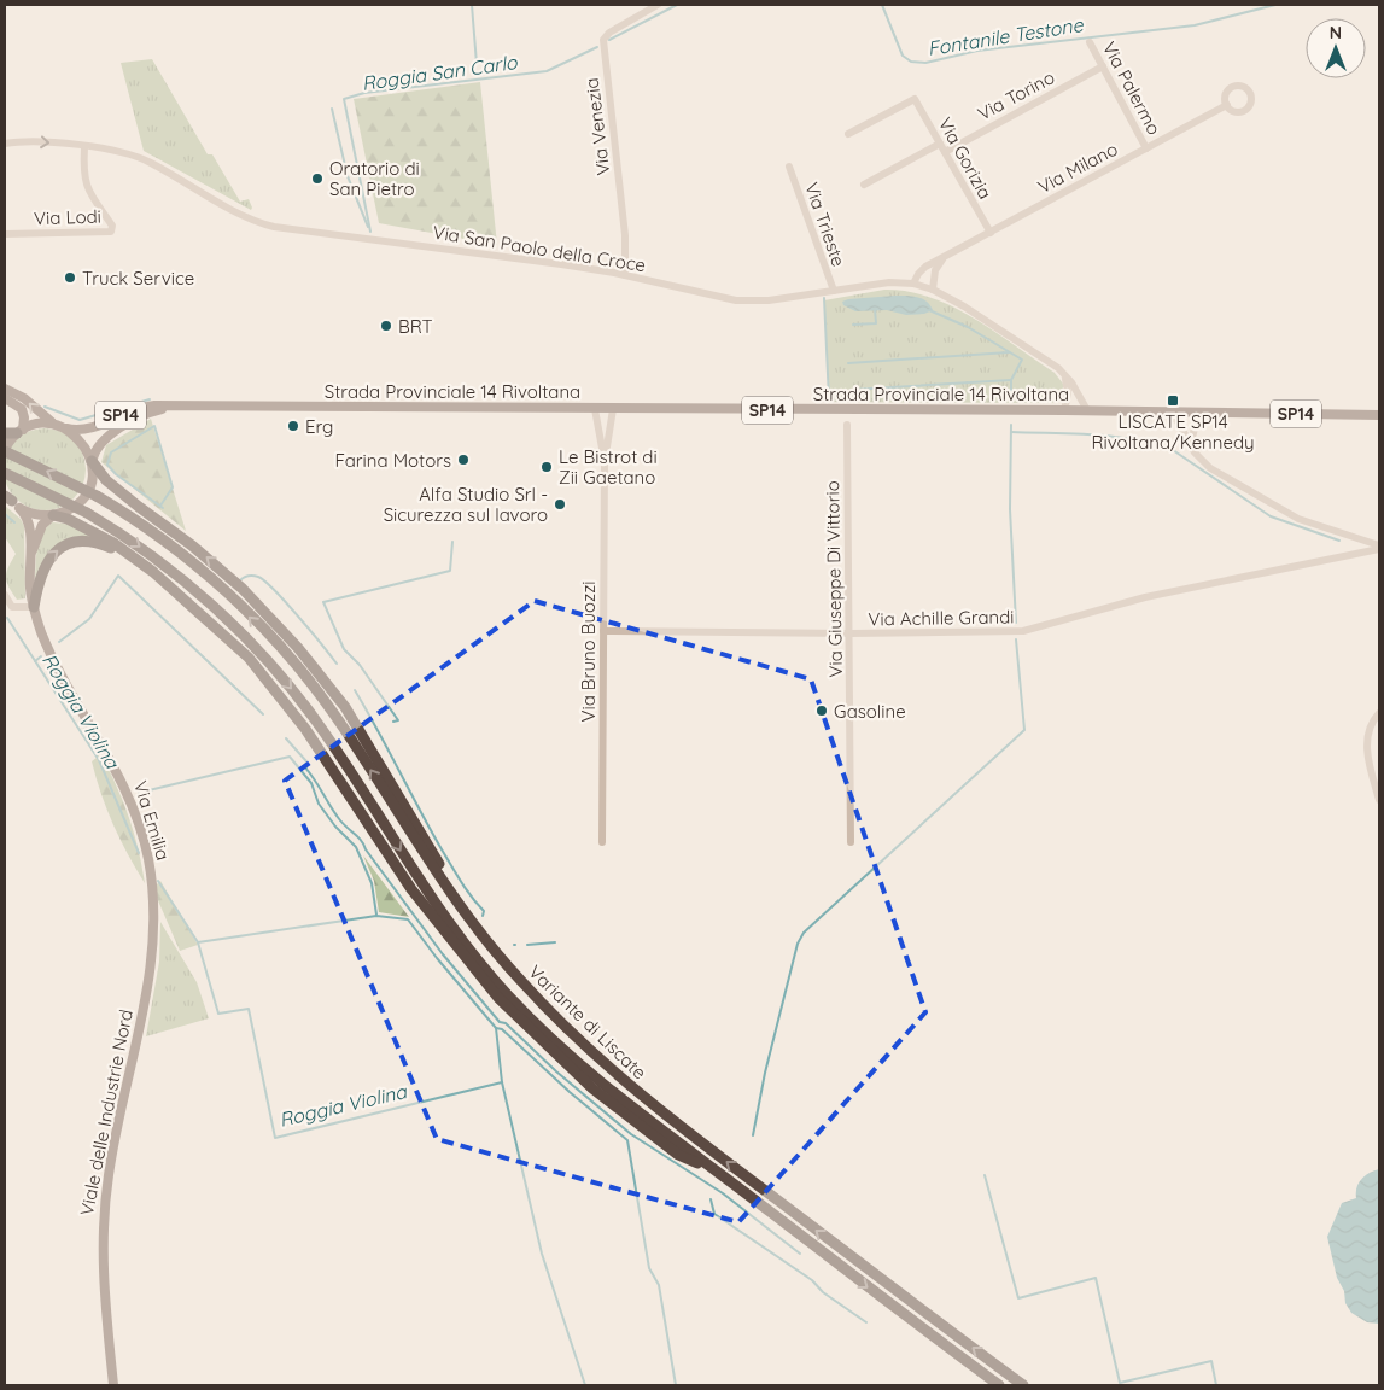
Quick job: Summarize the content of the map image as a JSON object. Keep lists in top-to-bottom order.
{
  "streets": {
    "highway": ["Variante di Liscate"],
    "main road": [
      "Strada Provinciale 14 Rivoltana",
      "SP14",
      "Via Emilia",
      "Viale delle Industrie Nord"
    ],
    "street": [
      "Via Palermo",
      "Via Torino",
      "Via Venezia",
      "Via Gorizia",
      "Via Milano",
      "Via Lodi",
      "Via Trieste",
      "Via San Paolo della Croce",
      "Via Giuseppe Di Vittorio",
      "Via Achille Grandi",
      "Via Bruno Buozzi"
    ]
  },
  "crossings": [
    ["Via Palermo", "Via Torino"],
    ["Via Palermo", "Via Milano"],
    ["Via Torino", "Via Gorizia"],
    ["Via Venezia", "Via San Paolo della Croce"],
    ["Via Gorizia", "Via Milano"],
    ["Via Milano", "Via San Paolo della Croce"],
    ["Via Lodi", "Via San Paolo della Croce"],
    ["Via Trieste", "Via San Paolo della Croce"],
    ["Via San Paolo della Croce", "Strada Provinciale 14 Rivoltana"],
    ["Strada Provinciale 14 Rivoltana", "Via Bruno Buozzi"],
    ["Via Giuseppe Di Vittorio", "Via Achille Grandi"],
    ["Via Achille Grandi", "Via Bruno Buozzi"],
    ["Via Emilia", "Viale delle Industrie Nord"]
  ],
  "water": ["Fontanile Testone", "Roggia San Carlo", "Roggia Violina"],
  "places": {
    "other": [
      "Oratorio di San Pietro",
      "Truck Service",
      "BRT",
      "Erg",
      "Farina Motors",
      "Le Bistrot di Zii Gaetano",
      "Alfa Studio Srl - Sicurezza sul lavoro",
      "Gasoline"
    ],
    "transit": ["LISCATE SP14 Rivoltana/Kennedy"]
  },
  "north": "top"
}
